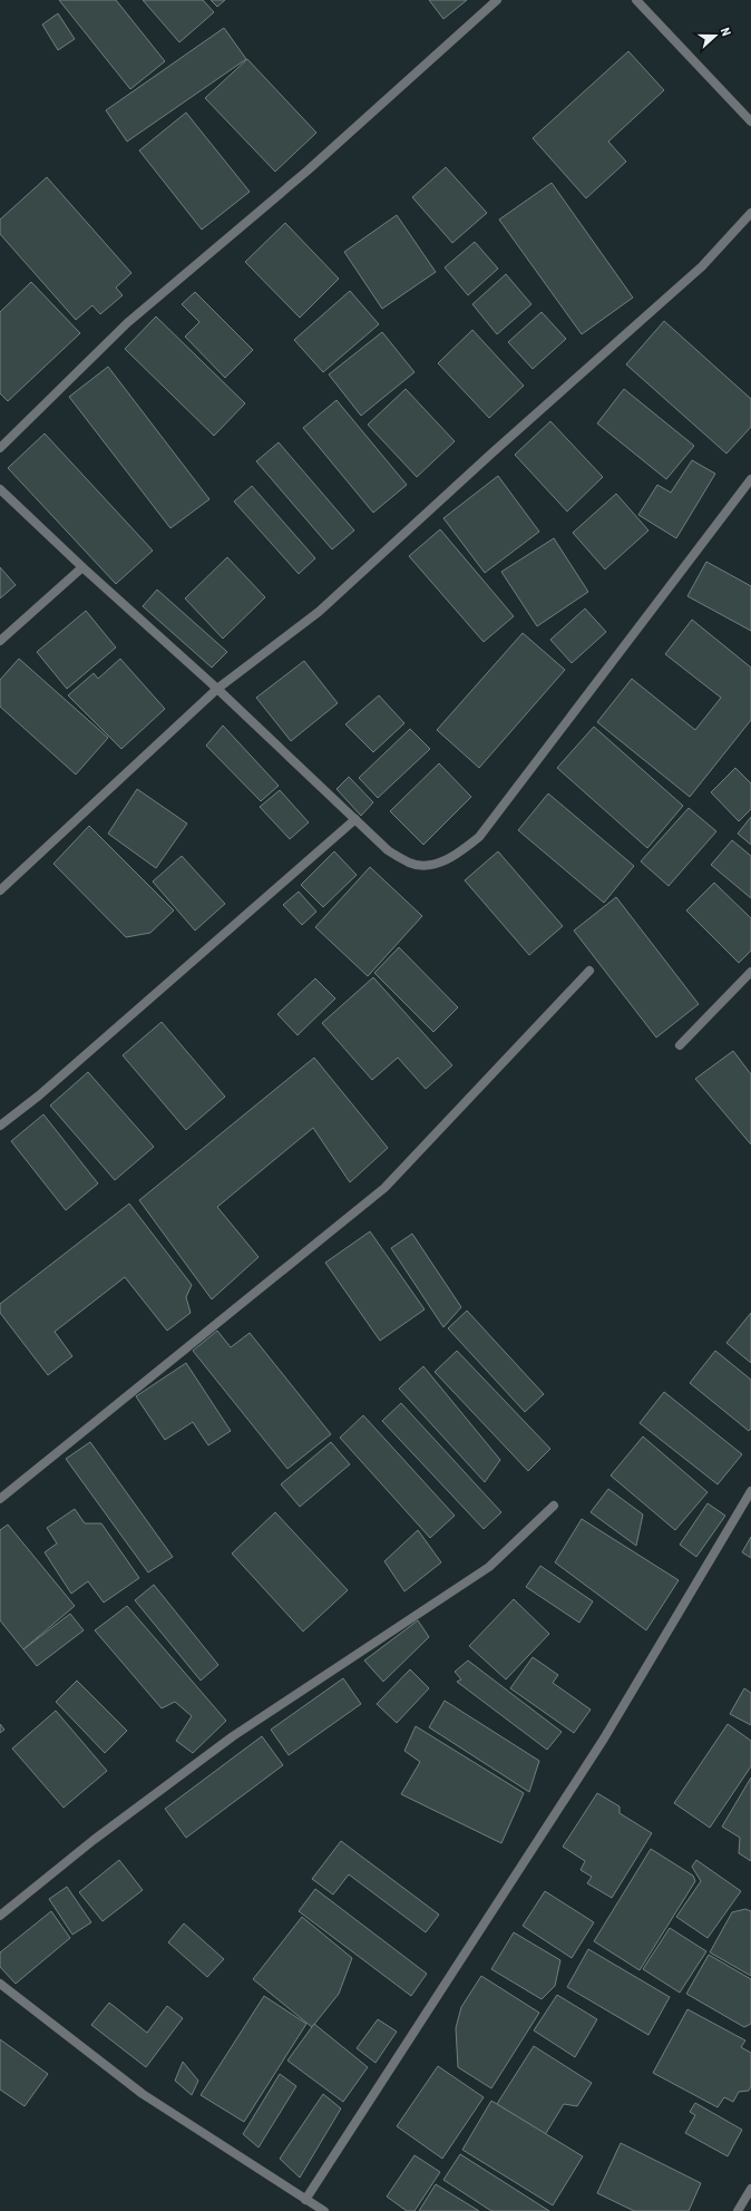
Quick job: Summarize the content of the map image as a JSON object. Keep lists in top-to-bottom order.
{
  "north": "right"
}
